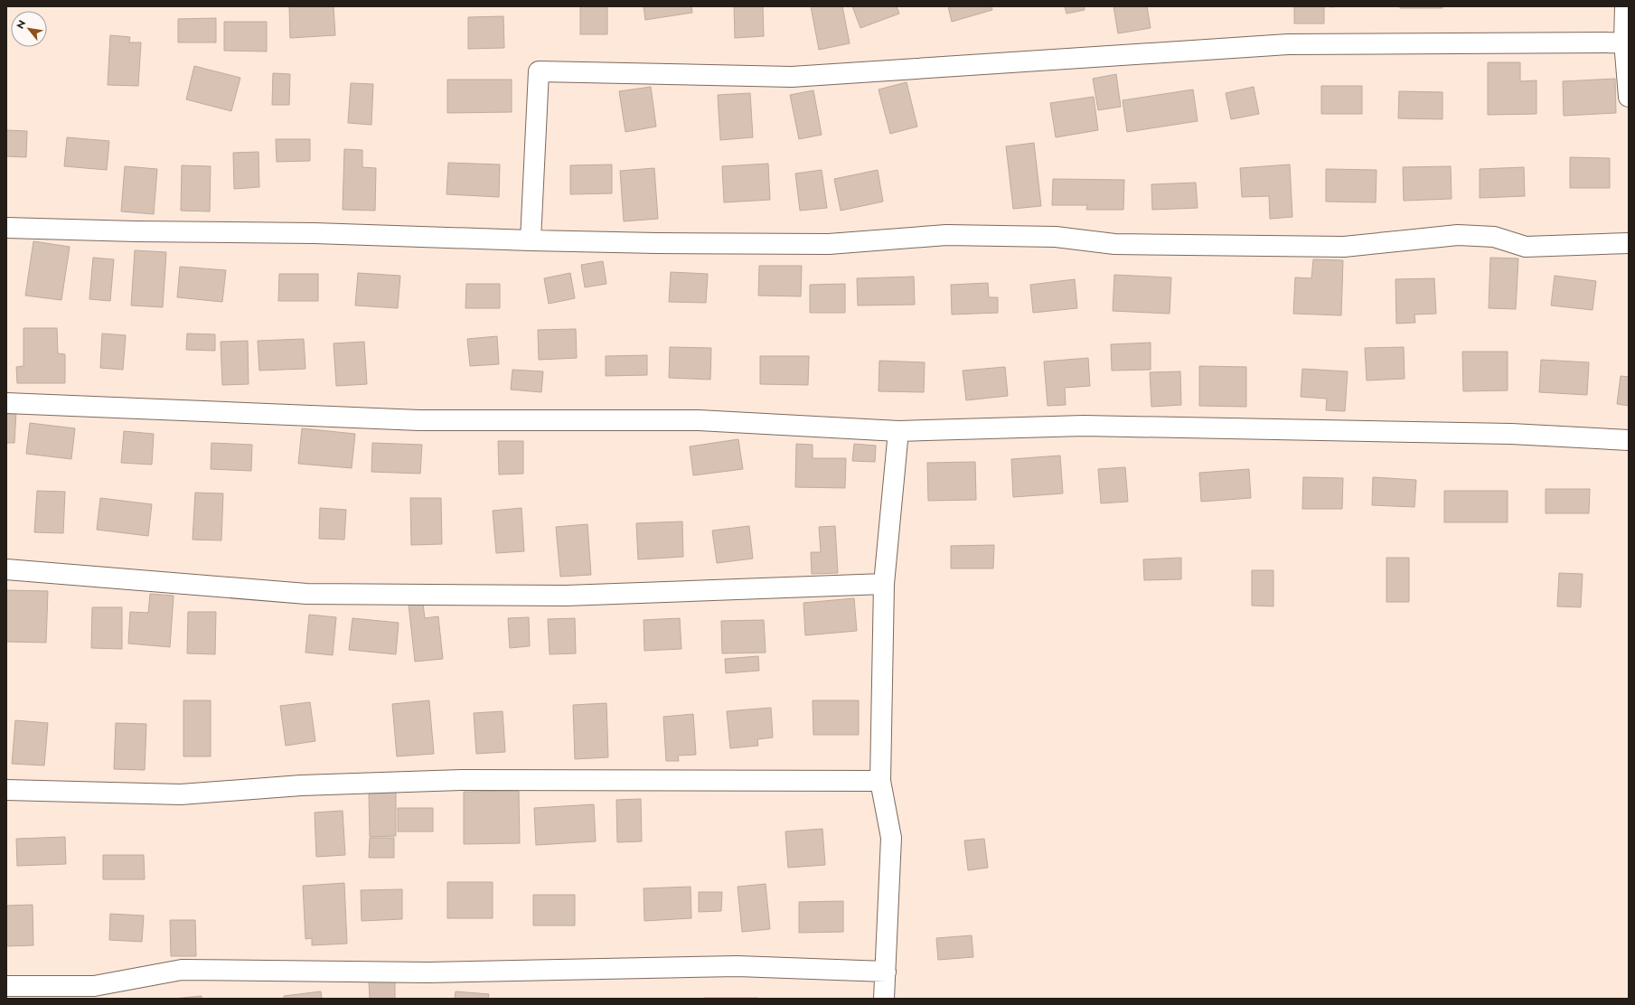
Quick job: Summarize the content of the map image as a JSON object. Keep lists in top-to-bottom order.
{
  "north": "top left"
}
